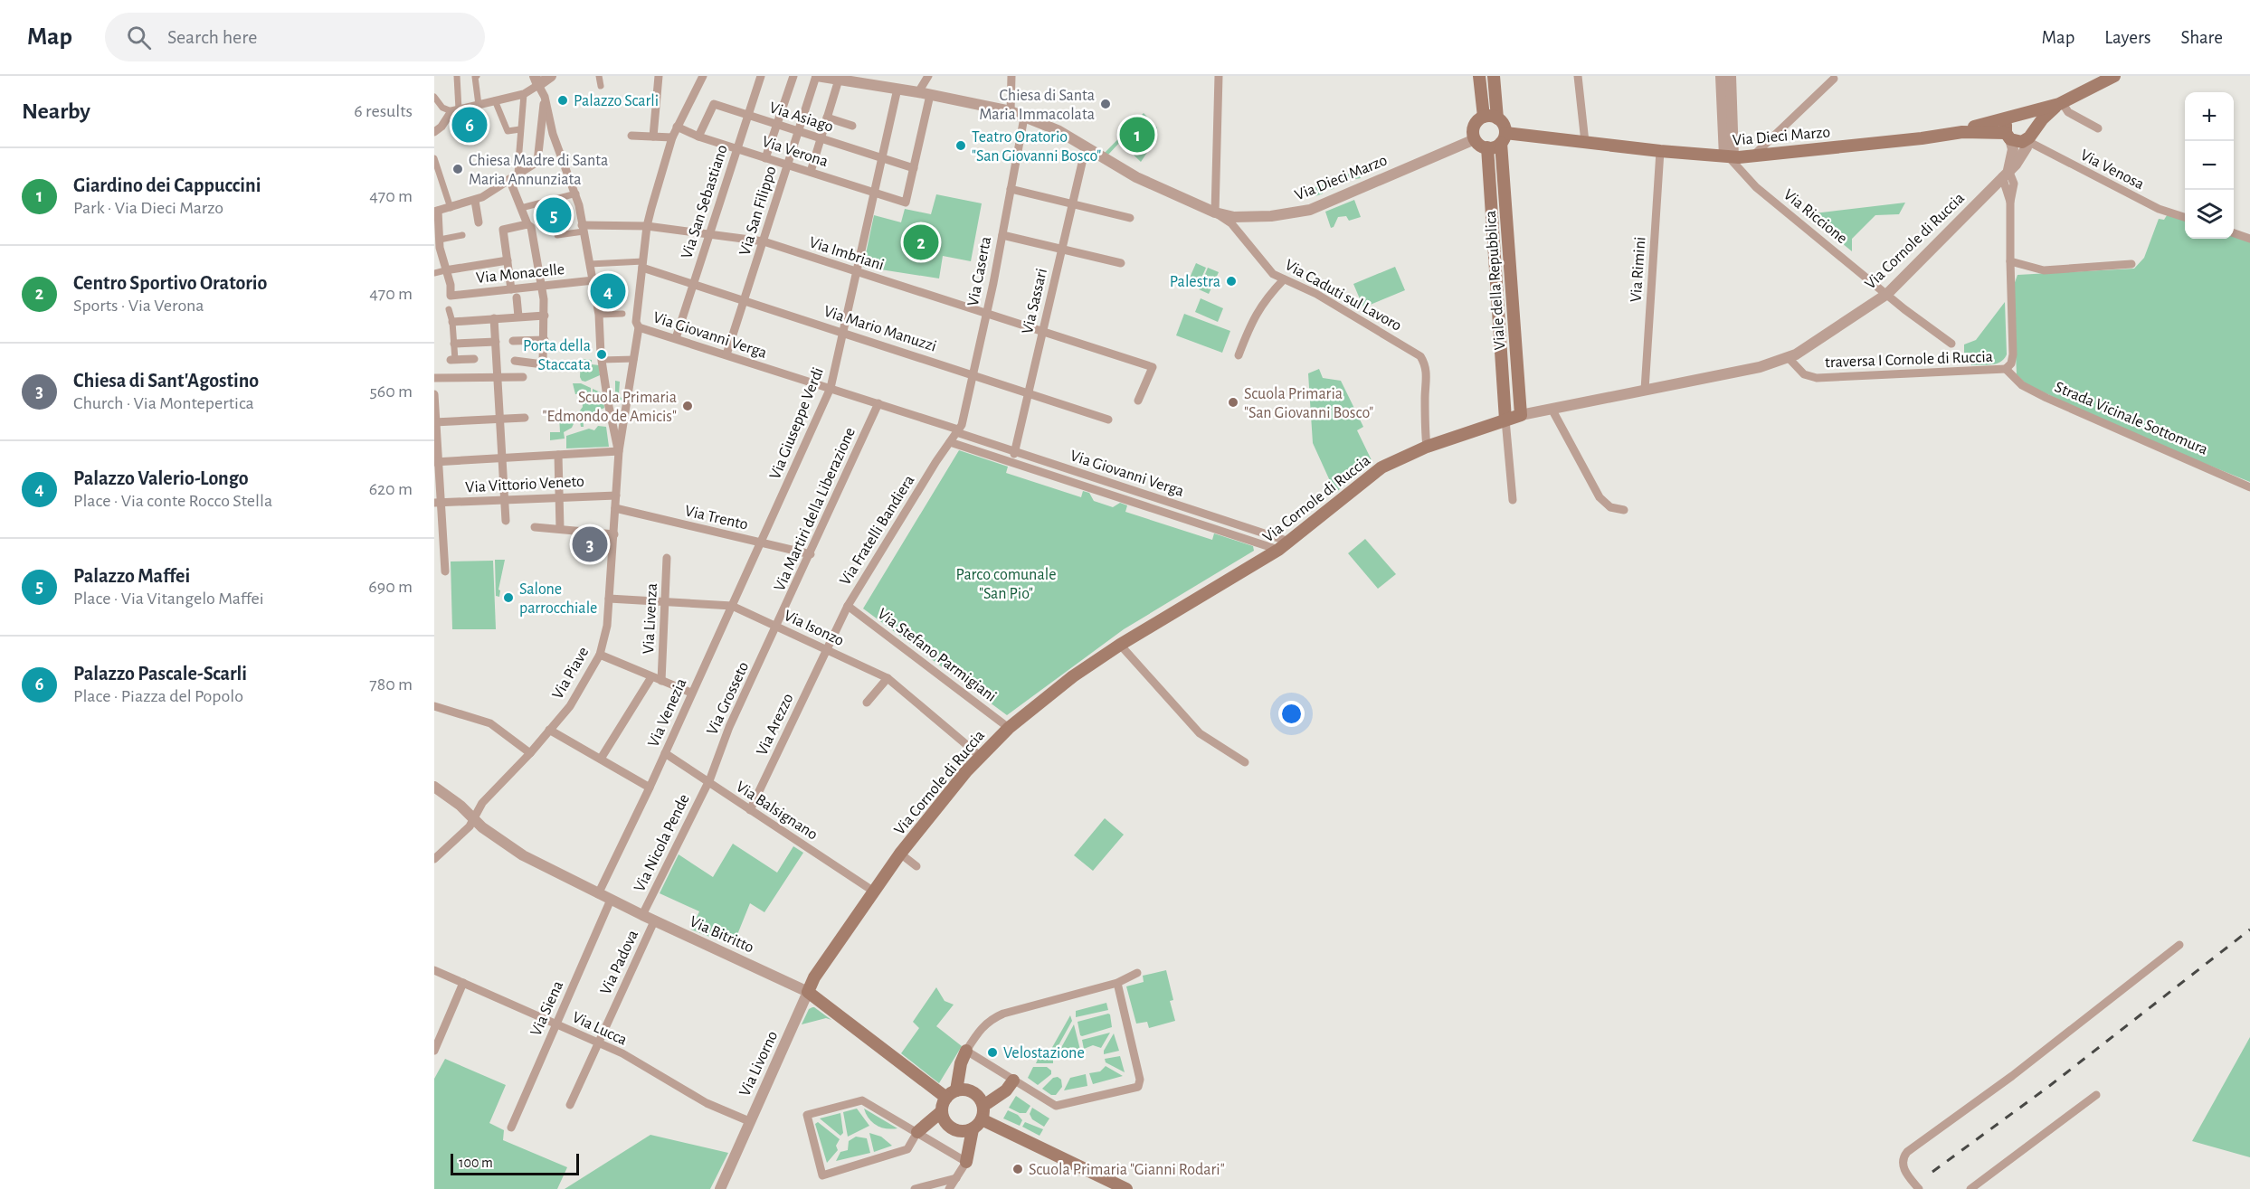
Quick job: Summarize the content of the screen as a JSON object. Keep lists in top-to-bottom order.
{
  "streets": {
    "main road": [
      "Via Dieci Marzo",
      "Via Cornole di Ruccia",
      "Viale della Repubblica",
      "Via Bitritto"
    ],
    "street": [
      "Via Asiago",
      "Via Verona",
      "Via Venosa",
      "Via San Sebastiano",
      "Via San Filippo",
      "Via Riccione",
      "Via Imbriani",
      "Via Rimini",
      "Via Caserta",
      "Via Monacelle",
      "Via Caduti sul Lavoro",
      "Via Sassari",
      "Via Mario Manuzzi",
      "Via Giovanni Verga",
      "traversa I Cornole di Ruccia",
      "Strada Vicinale Sottomura",
      "Via Giuseppe Verdi",
      "Via Vittorio Veneto",
      "Via Martiri della Liberazione",
      "Via Trento",
      "Via Fratelli Bandiera",
      "Via Livenza",
      "Via Isonzo",
      "Via Stefano Parmigiani",
      "Via Piave",
      "Via Grosseto",
      "Via Venezia",
      "Via Arezzo",
      "Via Balsignano",
      "Via Nicola Pende",
      "Via Padova",
      "Via Siena",
      "Via Lucca",
      "Via Livorno"
    ]
  },
  "crossings": [
    ["Via Asiago", "Via Verona"],
    ["Via Asiago", "Via San Sebastiano"],
    ["Via Asiago", "Via San Filippo"],
    ["Via Asiago", "Via Giuseppe Verdi"],
    ["Via Dieci Marzo", "Via Venosa"],
    ["Via Dieci Marzo", "Via San Filippo"],
    ["Via Dieci Marzo", "Via Riccione"],
    ["Via Dieci Marzo", "Via Cornole di Ruccia"],
    ["Via Dieci Marzo", "Via Rimini"],
    ["Via Dieci Marzo", "Via Caserta"],
    ["Via Dieci Marzo", "Viale della Repubblica"],
    ["Via Dieci Marzo", "Via Caduti sul Lavoro"],
    ["Via Dieci Marzo", "Via Sassari"],
    ["Via Dieci Marzo", "Via Giuseppe Verdi"],
    ["Via Verona", "Via San Sebastiano"],
    ["Via Verona", "Via San Filippo"],
    ["Via Verona", "Via Giuseppe Verdi"],
    ["Via Venosa", "Via Cornole di Ruccia"],
    ["Via San Sebastiano", "Via Imbriani"],
    ["Via San Sebastiano", "Via Mario Manuzzi"],
    ["Via San Sebastiano", "Via Giovanni Verga"],
    ["Via San Filippo", "Via Imbriani"],
    ["Via San Filippo", "Via Mario Manuzzi"],
    ["Via San Filippo", "Via Giovanni Verga"],
    ["Via Riccione", "Via Cornole di Ruccia"],
    ["Via Cornole di Ruccia", "Via Rimini"],
    ["Via Cornole di Ruccia", "Viale della Repubblica"],
    ["Via Cornole di Ruccia", "Via Caduti sul Lavoro"],
    ["Via Cornole di Ruccia", "Via Giovanni Verga"],
    ["Via Cornole di Ruccia", "traversa I Cornole di Ruccia"],
    ["Via Cornole di Ruccia", "Via Isonzo"],
    ["Via Cornole di Ruccia", "Via Stefano Parmigiani"],
    ["Via Cornole di Ruccia", "Via Balsignano"],
    ["Via Cornole di Ruccia", "Via Bitritto"],
    ["Via Cornole di Ruccia", "Via Livorno"],
    ["Via Imbriani", "Via Caserta"],
    ["Via Imbriani", "Via Sassari"],
    ["Via Imbriani", "Via Giuseppe Verdi"],
    ["Via Caserta", "Via Mario Manuzzi"],
    ["Via Caserta", "Via Giovanni Verga"],
    ["Via Caserta", "Via Fratelli Bandiera"],
    ["Via Sassari", "Via Mario Manuzzi"],
    ["Via Sassari", "Via Giovanni Verga"],
    ["Via Mario Manuzzi", "Via Giuseppe Verdi"],
    ["Via Giovanni Verga", "Via Giuseppe Verdi"],
    ["Via Giovanni Verga", "Via Martiri della Liberazione"],
    ["Via Giovanni Verga", "Via Fratelli Bandiera"],
    ["traversa I Cornole di Ruccia", "Strada Vicinale Sottomura"],
    ["Via Giuseppe Verdi", "Via Trento"],
    ["Via Giuseppe Verdi", "Via Venezia"],
    ["Via Vittorio Veneto", "Via Piave"],
    ["Via Martiri della Liberazione", "Via Trento"],
    ["Via Martiri della Liberazione", "Via Isonzo"],
    ["Via Martiri della Liberazione", "Via Grosseto"],
    ["Via Trento", "Via Piave"],
    ["Via Trento", "Via Venezia"],
    ["Via Fratelli Bandiera", "Via Isonzo"],
    ["Via Fratelli Bandiera", "Via Stefano Parmigiani"],
    ["Via Fratelli Bandiera", "Via Arezzo"],
    ["Via Livenza", "Via Isonzo"],
    ["Via Isonzo", "Via Piave"],
    ["Via Isonzo", "Via Grosseto"],
    ["Via Isonzo", "Via Venezia"],
    ["Via Isonzo", "Via Arezzo"],
    ["Via Piave", "Via Bitritto"],
    ["Via Grosseto", "Via Balsignano"],
    ["Via Grosseto", "Via Nicola Pende"],
    ["Via Venezia", "Via Balsignano"],
    ["Via Venezia", "Via Bitritto"],
    ["Via Arezzo", "Via Balsignano"],
    ["Via Balsignano", "Via Nicola Pende"],
    ["Via Nicola Pende", "Via Bitritto"],
    ["Via Bitritto", "Via Padova"],
    ["Via Bitritto", "Via Siena"],
    ["Via Bitritto", "Via Livorno"],
    ["Via Padova", "Via Lucca"],
    ["Via Siena", "Via Lucca"],
    ["Via Lucca", "Via Livorno"]
  ],
  "parks": ["Parco comunale \"San Pio\""],
  "places": [
    "Palazzo Scarli",
    "Chiesa di Santa Maria Immacolata",
    "Teatro Oratorio \"San Giovanni Bosco\"",
    "Chiesa Madre di Santa Maria Annunziata",
    "Palestra",
    "Porta della Staccata",
    "Scuola Primaria \"San Giovanni Bosco\"",
    "Scuola Primaria \"Edmondo de Amicis\"",
    "Salone parrocchiale",
    "Velostazione",
    "Scuola Primaria \"Gianni Rodari\""
  ],
  "scale_bar": "100 m",
  "page": {
    "header": "Map",
    "search": "Search here",
    "nav": ["Map", "Layers", "Share"],
    "heading": ["Nearby", "6 results"],
    "map_buttons": ["+", "−"],
    "pins": [
      "6",
      "1",
      "5",
      "2",
      "4",
      "3"
    ],
    "list": [
      {
        "mark": "1",
        "name": "Giardino dei Cappuccini",
        "note": "Park · Via Dieci Marzo",
        "value": "470 m"
      },
      {
        "mark": "2",
        "name": "Centro Sportivo Oratorio",
        "note": "Sports · Via Verona",
        "value": "470 m"
      },
      {
        "mark": "3",
        "name": "Chiesa di Sant'Agostino",
        "note": "Church · Via Montepertica",
        "value": "560 m"
      },
      {
        "mark": "4",
        "name": "Palazzo Valerio-Longo",
        "note": "Place · Via conte Rocco Stella",
        "value": "620 m"
      },
      {
        "mark": "5",
        "name": "Palazzo Maffei",
        "note": "Place · Via Vitangelo Maffei",
        "value": "690 m"
      },
      {
        "mark": "6",
        "name": "Palazzo Pascale-Scarli",
        "note": "Place · Piazza del Popolo",
        "value": "780 m"
      }
    ],
    "scale": "100 m"
  }
}
